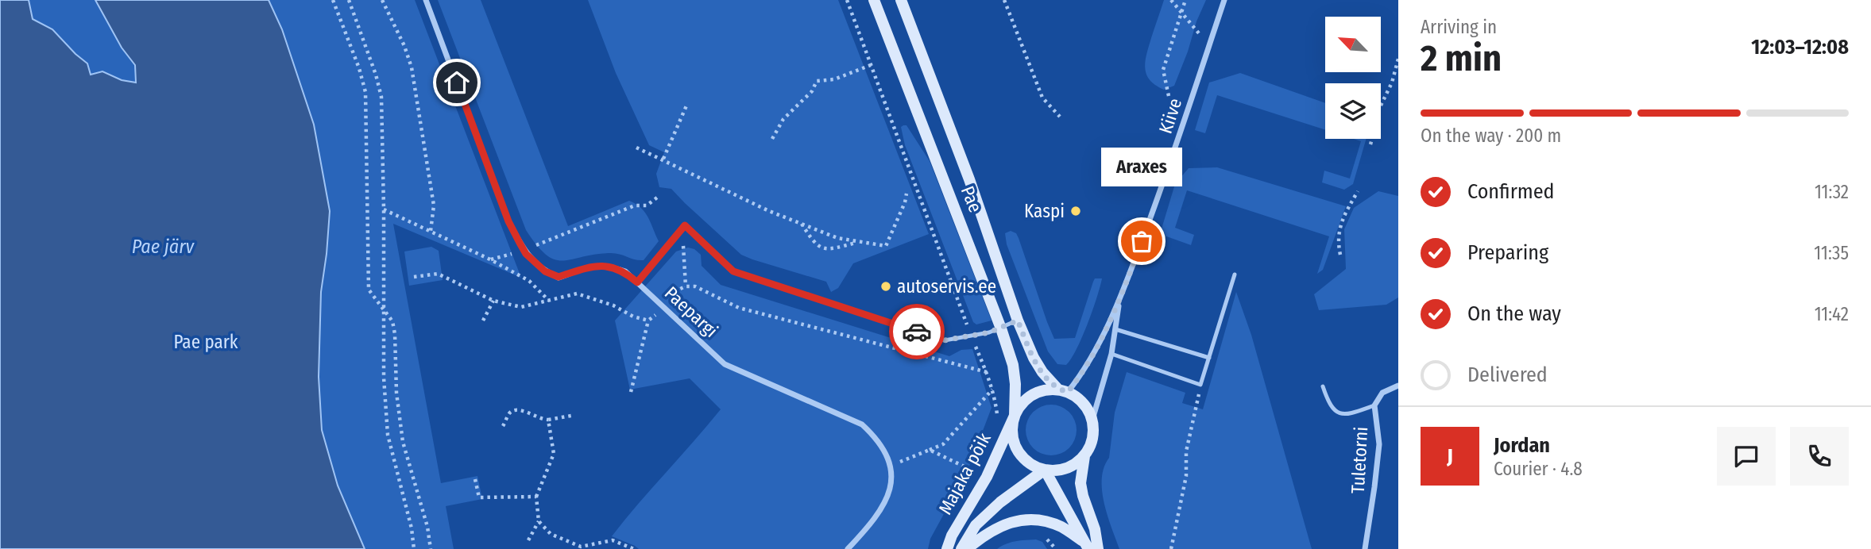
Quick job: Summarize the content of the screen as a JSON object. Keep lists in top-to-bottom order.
{
  "streets": {
    "main road": ["Pae", "Majaka põik"],
    "street": ["Kiive", "Paepargi", "Tuletorni"]
  },
  "crossings": [
    ["Kiive", "Pae"],
    ["Kiive", "Majaka põik"],
    ["Pae", "Majaka põik"]
  ],
  "water": ["Pae järv"],
  "parks": ["Pae park"],
  "places": ["Kaspi", "Araxes", "autoservis.ee"],
  "north": "top left",
  "page": {
    "heading": ["2 min", "Arriving in", "12:03–12:08"],
    "panel": ["Jordan", "Courier · 4.8"],
    "bar": "On the way · 200 m",
    "bubble": "Araxes",
    "list": [
      ["Confirmed", "11:32"],
      ["Preparing", "11:35"],
      ["On the way", "11:42"],
      "Delivered"
    ],
    "round": "J"
  }
}
